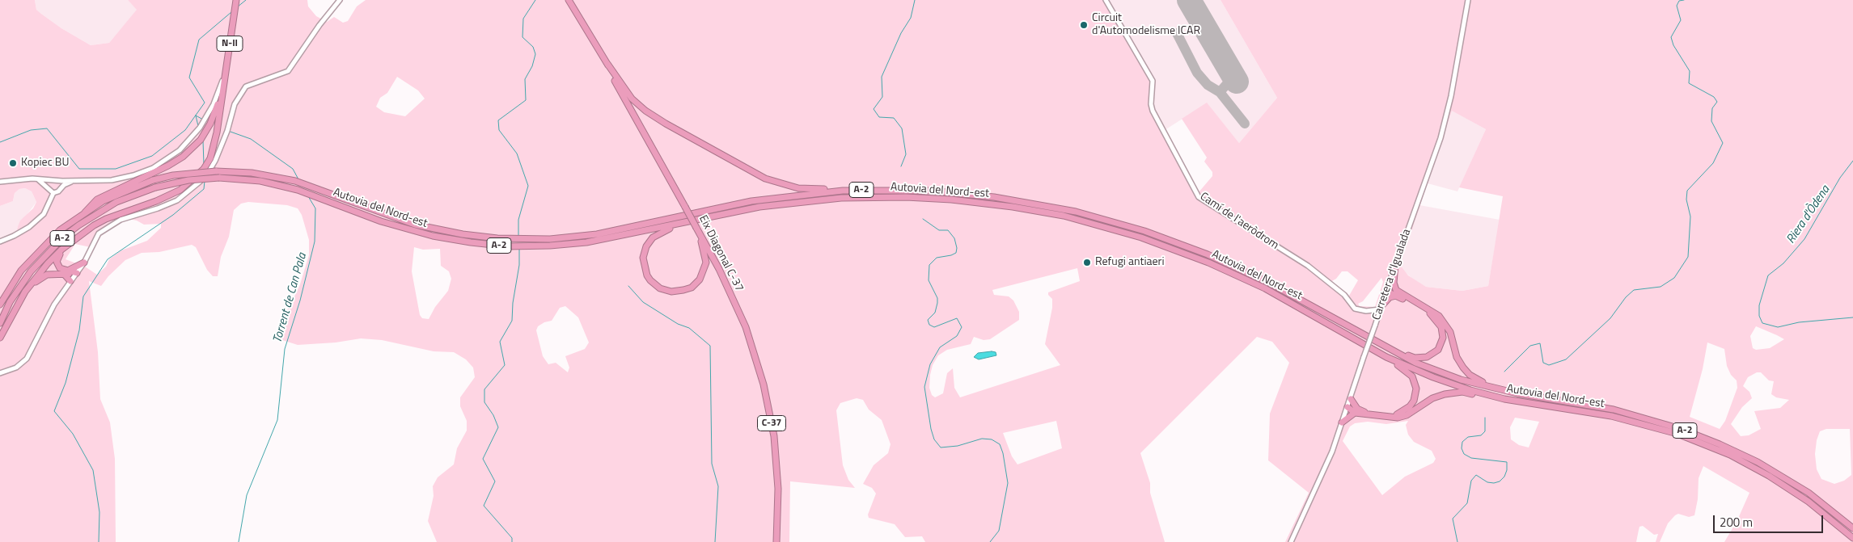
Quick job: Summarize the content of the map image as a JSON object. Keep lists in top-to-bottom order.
{
  "streets": {
    "highway": [
      "N-II",
      "A-2",
      "Autovia del Nord-est",
      "Eix Diagonal C-37",
      "C-37"
    ],
    "street": ["Camí de l'aeròdrom", "Carretera d'Igualada"]
  },
  "crossings": [
    ["Camí de l'aeròdrom", "Carretera d'Igualada"]
  ],
  "water": ["Riera d'Òdena", "Torrent de Can Pala"],
  "places": ["Circuit d'Automodelisme ICAR", "Kopiec BU", "Refugi antiaeri"],
  "scale_bar": "200 m"
}
